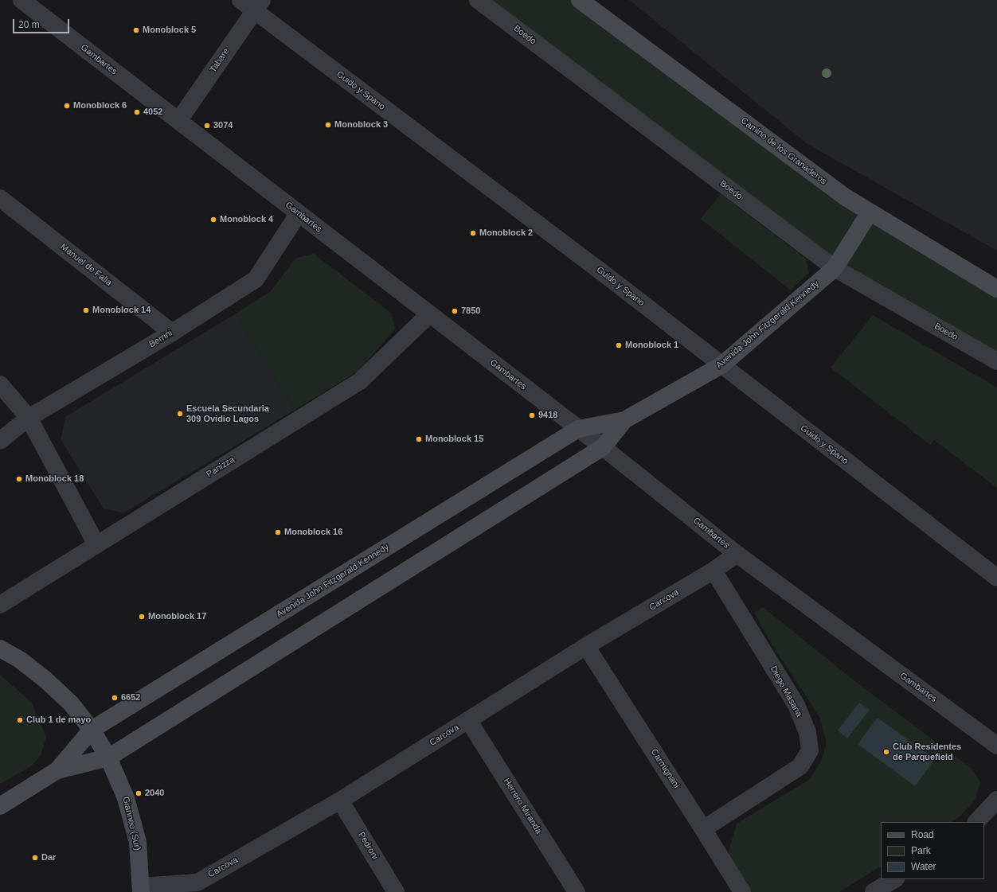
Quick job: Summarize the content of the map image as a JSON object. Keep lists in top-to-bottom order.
{
  "streets": {
    "street": [
      "Boedo",
      "Gambartes",
      "Tabare",
      "Guido y Spano",
      "Camino de los Granaderos",
      "Manuel de Falla",
      "Avenida John Fitzgerald Kennedy",
      "Berrini",
      "Panizza",
      "Carcova",
      "Diego Masana",
      "Carmignani",
      "Herrero Miranda",
      "Gianneo (Sur)",
      "Pedroni"
    ]
  },
  "crossings": [
    ["Boedo", "Avenida John Fitzgerald Kennedy"],
    ["Gambartes", "Tabare"],
    ["Gambartes", "Avenida John Fitzgerald Kennedy"],
    ["Gambartes", "Berrini"],
    ["Gambartes", "Panizza"],
    ["Gambartes", "Carcova"],
    ["Tabare", "Guido y Spano"],
    ["Guido y Spano", "Avenida John Fitzgerald Kennedy"],
    ["Camino de los Granaderos", "Avenida John Fitzgerald Kennedy"],
    ["Manuel de Falla", "Berrini"],
    ["Avenida John Fitzgerald Kennedy", "Gianneo (Sur)"],
    ["Carcova", "Diego Masana"],
    ["Carcova", "Carmignani"],
    ["Carcova", "Herrero Miranda"],
    ["Carcova", "Gianneo (Sur)"],
    ["Carcova", "Pedroni"],
    ["Diego Masana", "Carmignani"]
  ],
  "places": [
    "Monoblock 5",
    "Monoblock 6",
    "4052",
    "Monoblock 3",
    "3074",
    "Monoblock 4",
    "Monoblock 2",
    "Monoblock 14",
    "7850",
    "Monoblock 1",
    "Escuela Secundaria 309 Ovidio Lagos",
    "9418",
    "Monoblock 15",
    "Monoblock 18",
    "Monoblock 16",
    "Monoblock 17",
    "6652",
    "Club 1 de mayo",
    "Club Residentes de Parquefield",
    "2040",
    "Dar"
  ],
  "legend": ["Road", "Park", "Water"],
  "scale_bar": "20 m"
}
